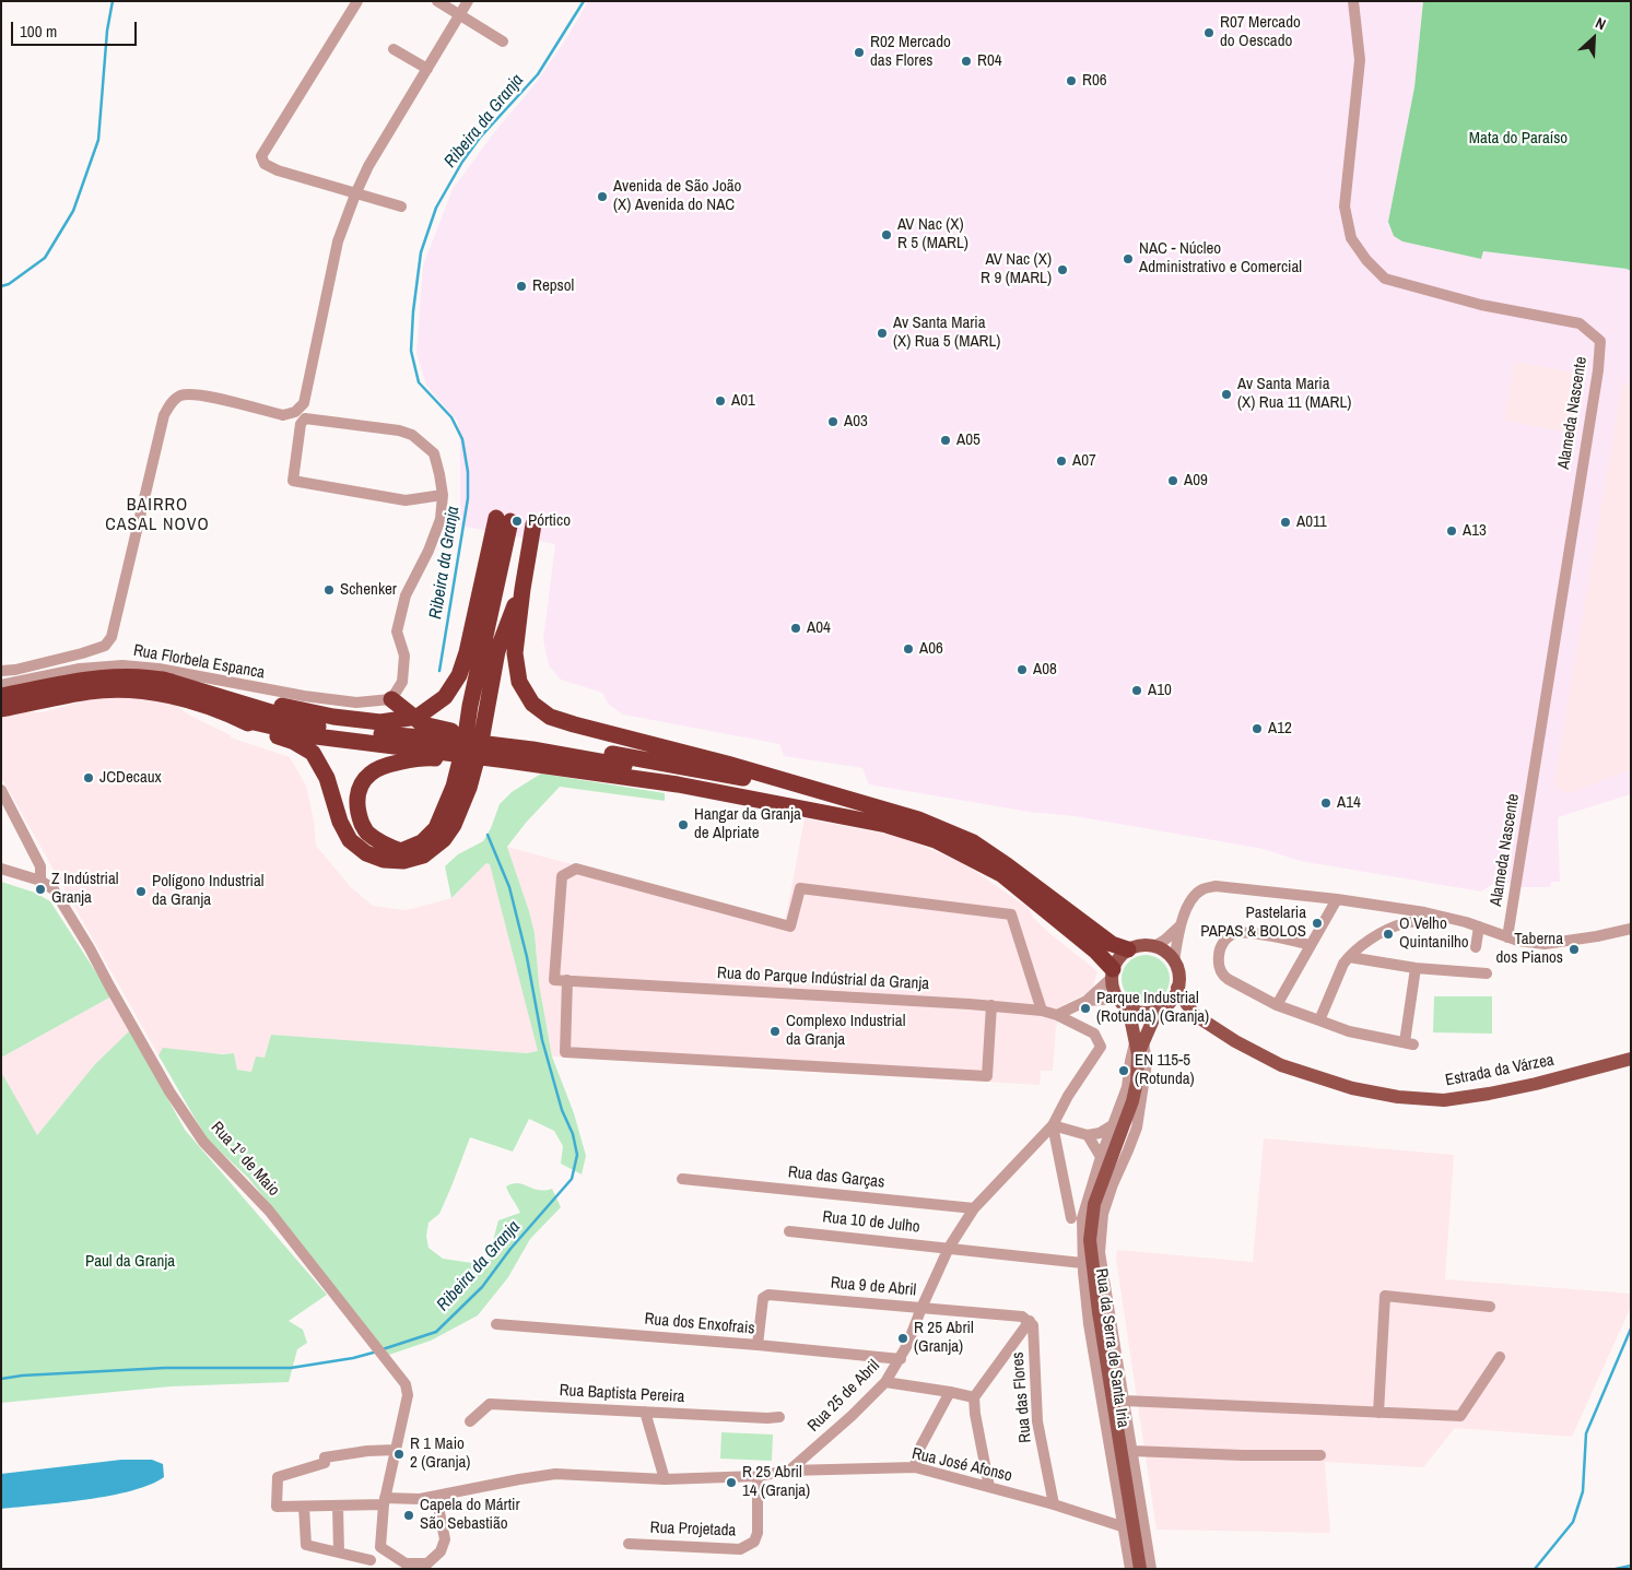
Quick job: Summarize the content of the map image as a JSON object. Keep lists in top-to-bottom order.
{
  "streets": {
    "main road": ["Estrada da Várzea"],
    "street": [
      "Alameda Nascente",
      "Rua Florbela Espanca",
      "Rua do Parque Indústrial da Granja",
      "Rua 1º de Maio",
      "Rua das Garças",
      "Rua 10 de Julho",
      "Rua 9 de Abril",
      "Rua dos Enxofrais",
      "Rua da Serra de Santa Iria",
      "Rua Baptista Pereira",
      "Rua 25 de Abril",
      "Rua das Flores",
      "Rua José Afonso",
      "Rua Projetada"
    ]
  },
  "crossings": [
    ["Rua do Parque Indústrial da Granja", "Rua 25 de Abril"],
    ["Rua das Garças", "Rua 25 de Abril"],
    ["Rua 10 de Julho", "Rua da Serra de Santa Iria"],
    ["Rua 10 de Julho", "Rua 25 de Abril"],
    ["Rua 9 de Abril", "Rua dos Enxofrais"],
    ["Rua 9 de Abril", "Rua 25 de Abril"],
    ["Rua 9 de Abril", "Rua das Flores"],
    ["Rua dos Enxofrais", "Rua 25 de Abril"],
    ["Rua da Serra de Santa Iria", "Rua José Afonso"],
    ["Rua 25 de Abril", "Rua José Afonso"],
    ["Rua das Flores", "Rua José Afonso"]
  ],
  "districts": ["BAIRRO CASAL NOVO"],
  "water": ["Ribeira da Granja"],
  "parks": ["Mata do Paraíso", "Paul da Granja"],
  "places": [
    "R07 Mercado do Oescado",
    "R02 Mercado das Flores",
    "R04",
    "R06",
    "Avenida de São João (X) Avenida do NAC",
    "AV Nac (X) R 5 (MARL)",
    "NAC - Núcleo Administrativo e Comercial",
    "AV Nac (X) R 9 (MARL)",
    "Repsol",
    "Av Santa Maria (X) Rua 5 (MARL)",
    "Av Santa Maria (X) Rua 11 (MARL)",
    "A01",
    "A03",
    "A05",
    "A07",
    "A09",
    "Pórtico",
    "A011",
    "A13",
    "Schenker",
    "A04",
    "A06",
    "A08",
    "A10",
    "A12",
    "JCDecaux",
    "A14",
    "Hangar da Granja de Alpriate",
    "Z Indústrial Granja",
    "Polígono Industrial da Granja",
    "Pastelaria PAPAS & BOLOS",
    "O Velho Quintanilho",
    "Taberna dos Pianos",
    "Parque Industrial (Rotunda) (Granja)",
    "Complexo Industrial da Granja",
    "EN 115-5 (Rotunda)",
    "R 25 Abril (Granja)",
    "R 1 Maio 2 (Granja)",
    "R 25 Abril 14 (Granja)",
    "Capela do Mártir São Sebastião"
  ],
  "scale_bar": "100 m",
  "north": "top right"
}
